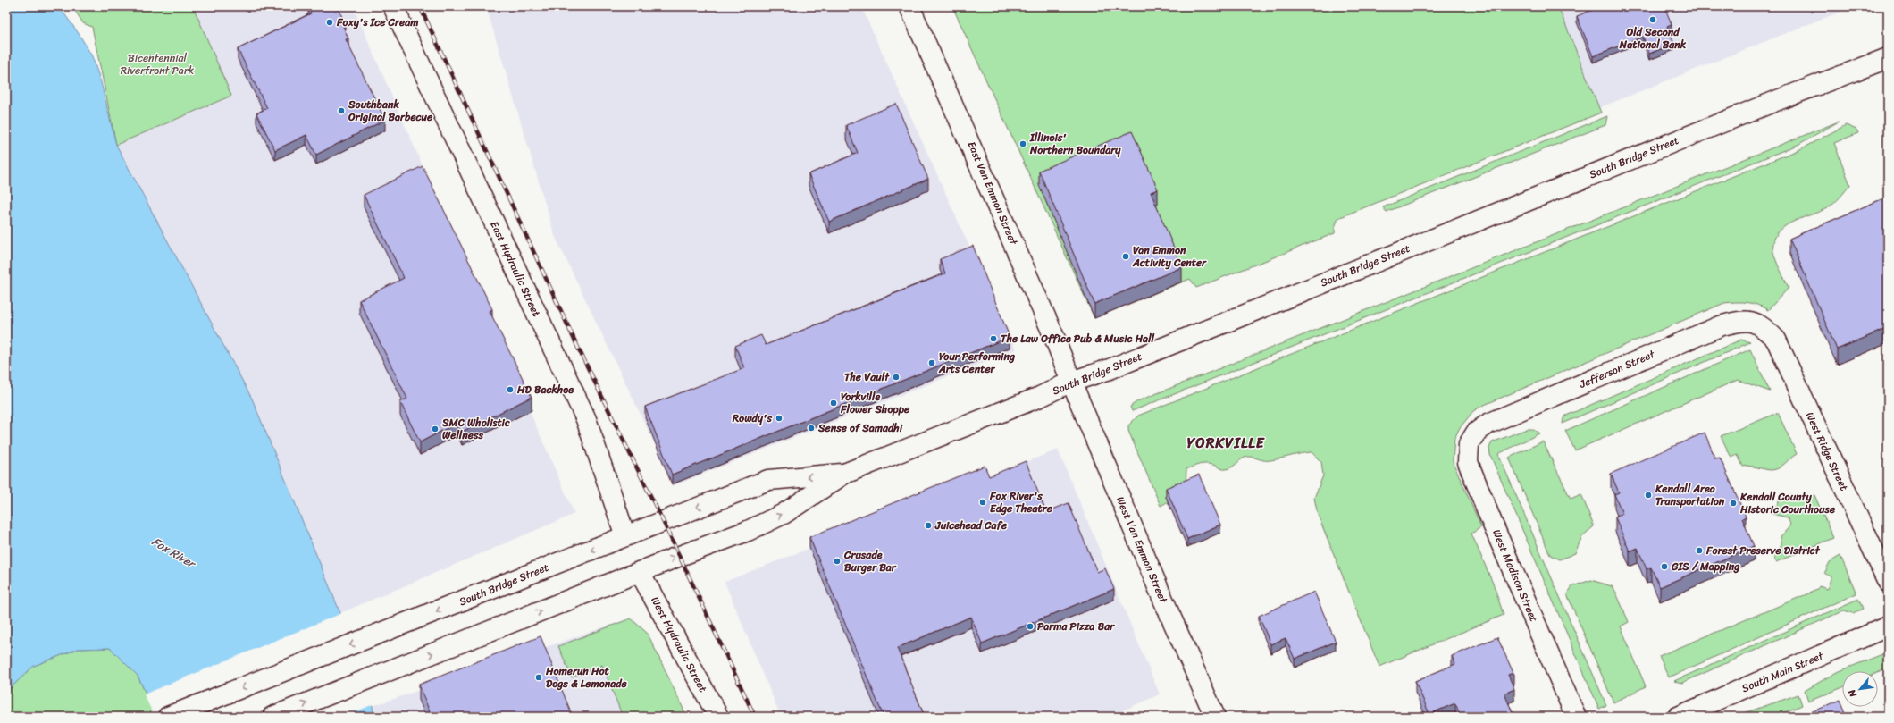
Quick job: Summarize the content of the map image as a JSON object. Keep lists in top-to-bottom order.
{
  "streets": {
    "main road": [
      "South Bridge Street",
      "East Van Emmon Street",
      "East Hydraulic Street",
      "Jefferson Street",
      "West Ridge Street",
      "West Van Emmon Street",
      "West Madison Street",
      "West Hydraulic Street",
      "South Main Street"
    ]
  },
  "crossings": [
    ["South Bridge Street", "East Van Emmon Street"],
    ["South Bridge Street", "East Hydraulic Street"],
    ["South Bridge Street", "West Van Emmon Street"],
    ["South Bridge Street", "West Hydraulic Street"],
    ["East Van Emmon Street", "West Van Emmon Street"],
    ["Jefferson Street", "West Ridge Street"],
    ["Jefferson Street", "West Madison Street"]
  ],
  "districts": ["YORKVILLE"],
  "water": ["Fox River"],
  "parks": ["Bicentennial Riverfront Park"],
  "places": [
    "Old Second National Bank",
    "Foxy's Ice Cream",
    "Southbank Original Barbecue",
    "Illinois' Northern Boundary",
    "Van Emmon Activity Center",
    "The Law Office Pub & Music Hall",
    "Your Performing Arts Center",
    "The Vault",
    "HD Backhoe",
    "Yorkville Flower Shoppe",
    "Rowdy's",
    "Sense of Samadhi",
    "SMC Wholistic Wellness",
    "Kendall Area Transportation",
    "Fox River's Edge Theatre",
    "Kendall County Historic Courthouse",
    "Juicehead Cafe",
    "Forest Preserve District",
    "Crusade Burger Bar",
    "GIS / Mapping",
    "Parma Pizza Bar",
    "Homerun Hot Dogs & Lemonade"
  ],
  "north": "bottom left"
}
